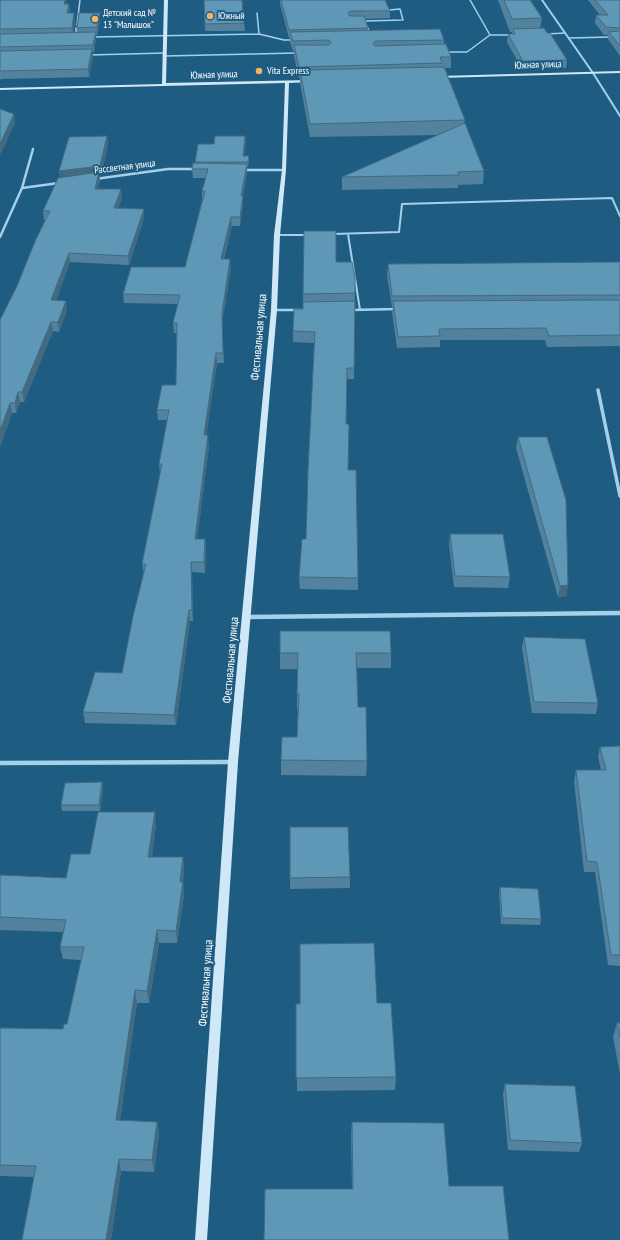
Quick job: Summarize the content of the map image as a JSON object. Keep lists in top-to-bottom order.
{
  "streets": {
    "street": ["Южная улица", "Рассветная улица", "Фестивальная улица"]
  },
  "crossings": [
    ["Южная улица", "Фестивальная улица"]
  ],
  "places": ["Южный", "Детский сад № 13 \"Малышок\"", "Vita Express"]
}
